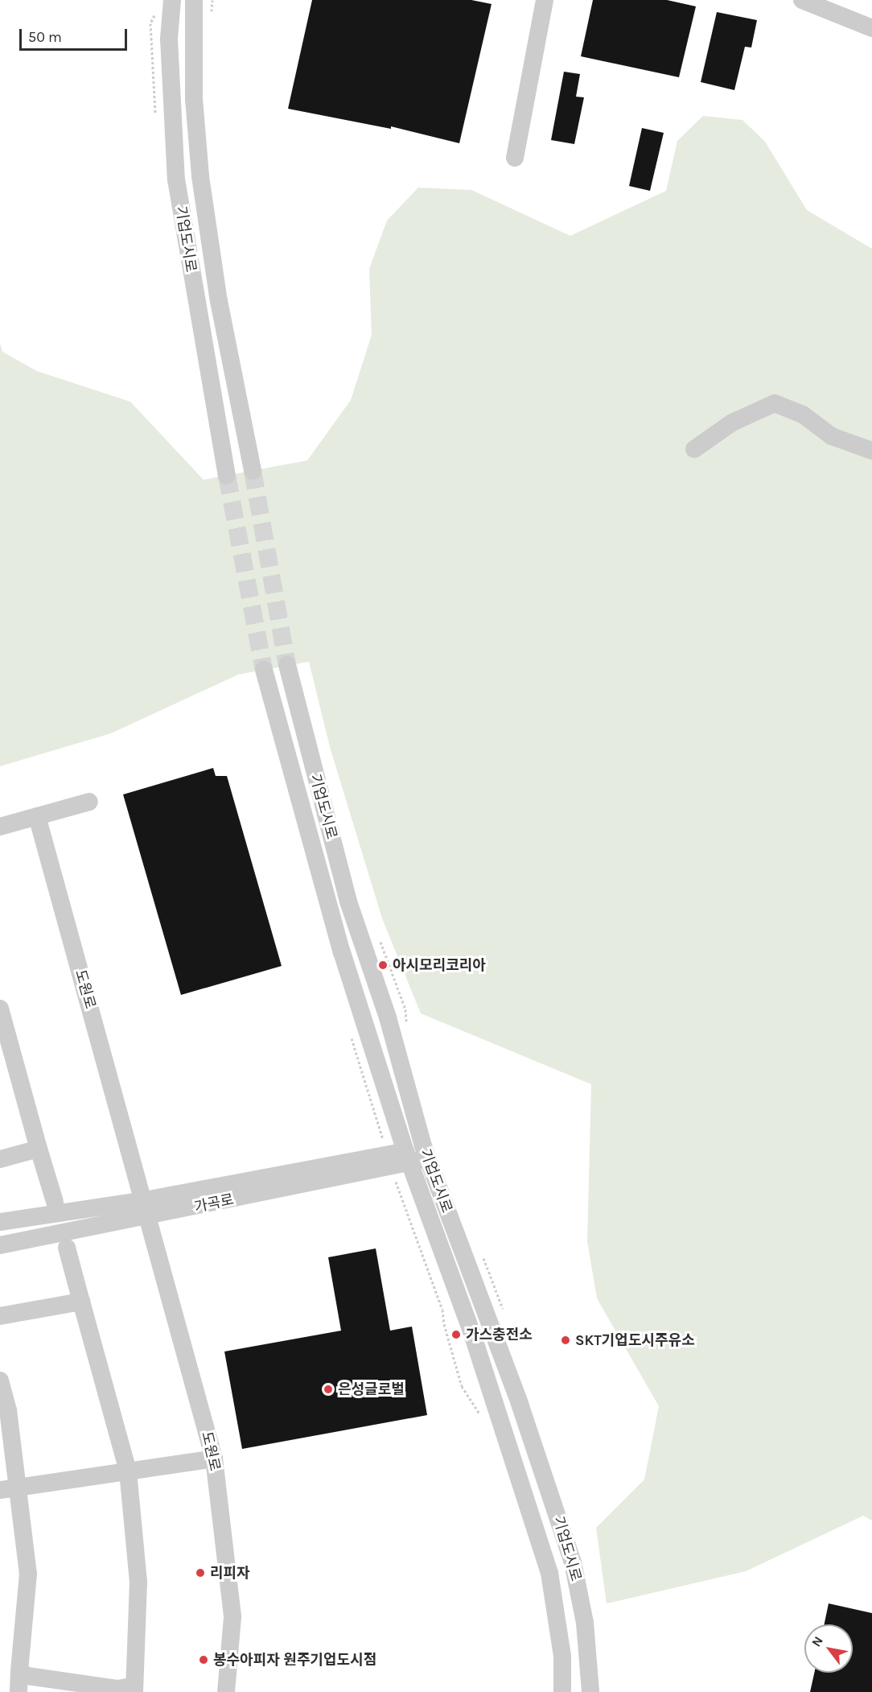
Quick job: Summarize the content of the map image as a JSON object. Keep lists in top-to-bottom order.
{
  "streets": {
    "street": ["기업도시로", "도원로", "가곡로"]
  },
  "crossings": [
    ["기업도시로", "가곡로"],
    ["도원로", "가곡로"]
  ],
  "places": [
    "아시모리코리아",
    "가스충전소",
    "SKT기업도시주유소",
    "은성글로벌",
    "리피자",
    "봉수아피자 원주기업도시점"
  ],
  "scale_bar": "50 m",
  "north": "top left"
}
